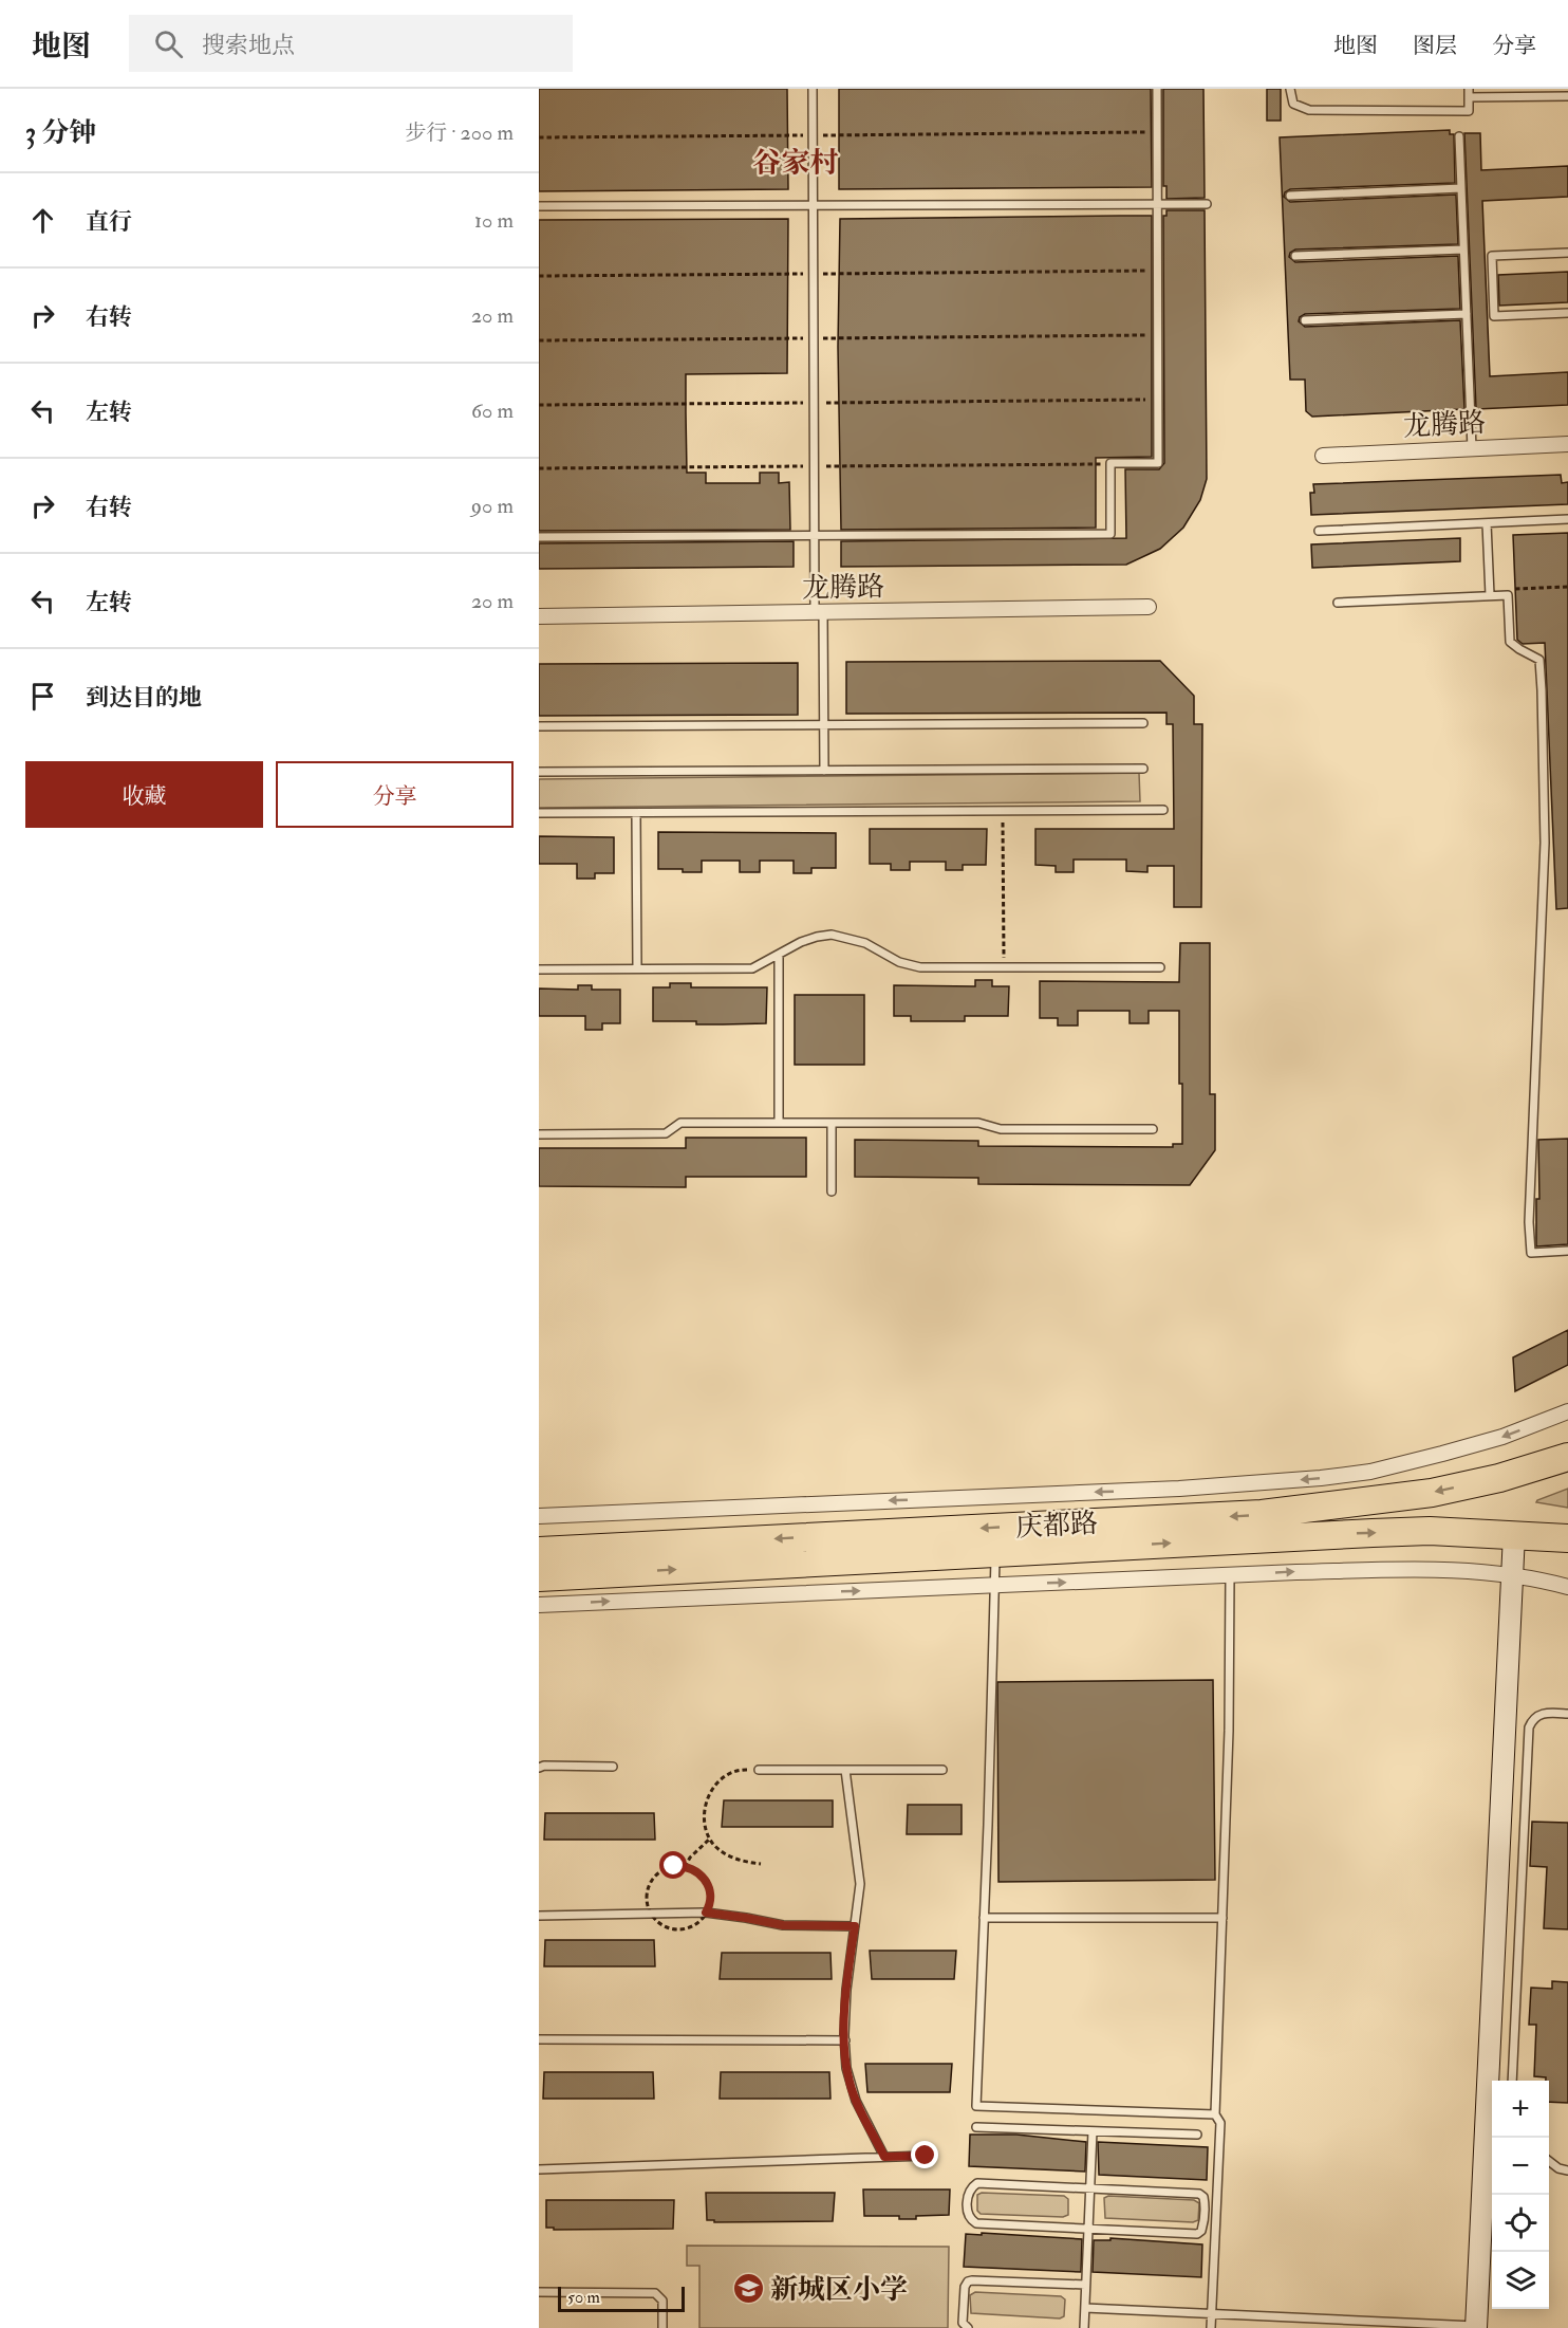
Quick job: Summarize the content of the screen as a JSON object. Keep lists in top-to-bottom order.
{
  "streets": {
    "highway": ["庆都路"],
    "street": ["龙腾路"]
  },
  "districts": ["谷家村"],
  "places": {
    "school or university": ["新城区小学"]
  },
  "scale_bar": "50 m",
  "page": {
    "header": "地图",
    "search": "搜索地点",
    "nav": ["地图", "图层", "分享"],
    "heading": ["3 分钟", "步行 · 200 m"],
    "list": [
      ["直行", "10 m"],
      ["右转", "20 m"],
      ["左转", "60 m"],
      ["右转", "90 m"],
      ["左转", "20 m"],
      "到达目的地"
    ],
    "buttons": ["收藏", "分享"],
    "map_buttons": ["+", "−"],
    "scale": "50 m"
  }
}
